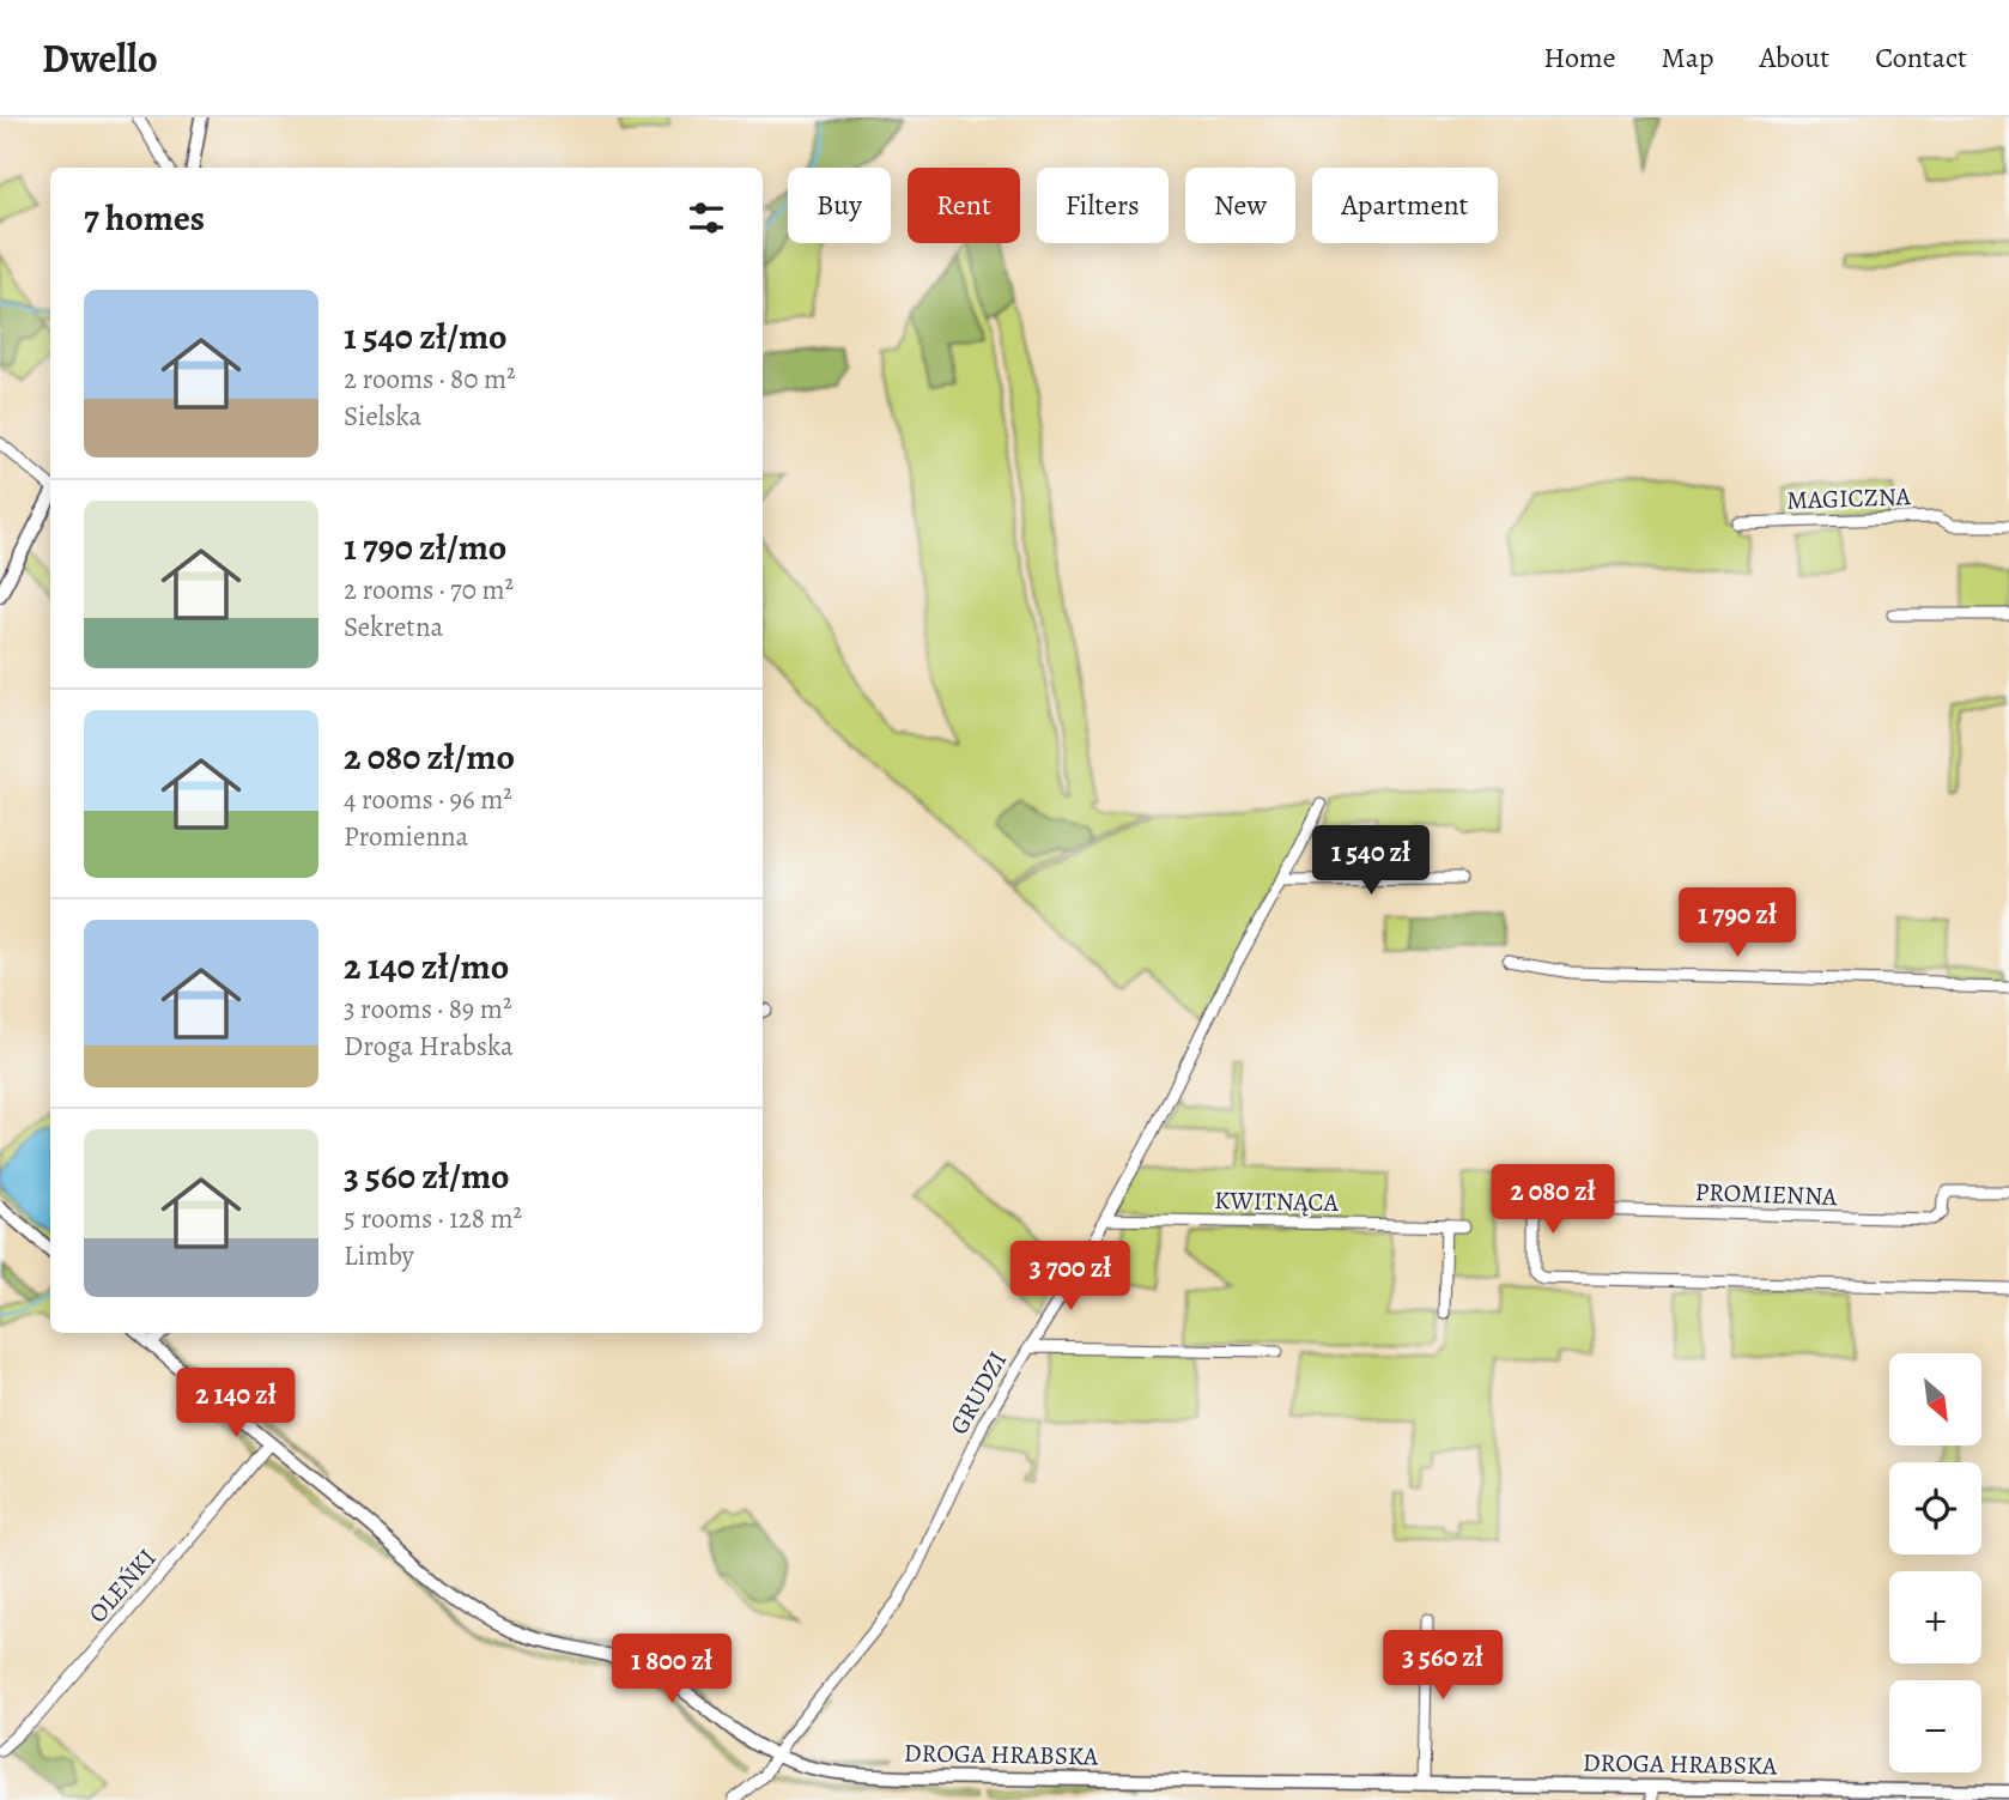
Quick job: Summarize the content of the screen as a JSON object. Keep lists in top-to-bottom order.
{
  "streets": {
    "street": [
      "MAGICZNA",
      "PROMIENNA",
      "KWITNĄCA",
      "GRUDZI",
      "OLEŃKI",
      "DROGA HRABSKA"
    ]
  },
  "crossings": [
    ["KWITNĄCA", "GRUDZI"],
    ["GRUDZI", "DROGA HRABSKA"],
    ["OLEŃKI", "DROGA HRABSKA"]
  ],
  "north": "bottom right",
  "page": {
    "header": "Dwello",
    "nav": [
      "Home",
      "Map",
      "About",
      "Contact"
    ],
    "chip": [
      "Buy",
      "Rent",
      "Filters",
      "New",
      "Apartment"
    ],
    "heading": "7 homes",
    "list": [
      {
        "name": "1 540 zł/mo",
        "note": "2 rooms · 80 m² · Sielska"
      },
      {
        "name": "1 790 zł/mo",
        "note": "2 rooms · 70 m² · Sekretna"
      },
      {
        "name": "2 080 zł/mo",
        "note": "4 rooms · 96 m² · Promienna"
      },
      {
        "name": "2 140 zł/mo",
        "note": "3 rooms · 89 m² · Droga Hrabska"
      },
      {
        "name": "3 560 zł/mo",
        "note": "5 rooms · 128 m² · Limby"
      }
    ],
    "price": [
      "1 540 zł",
      "1 790 zł",
      "2 080 zł",
      "3 700 zł",
      "2 140 zł",
      "3 560 zł",
      "1 800 zł"
    ],
    "map_buttons": ["+", "−"]
  }
}
